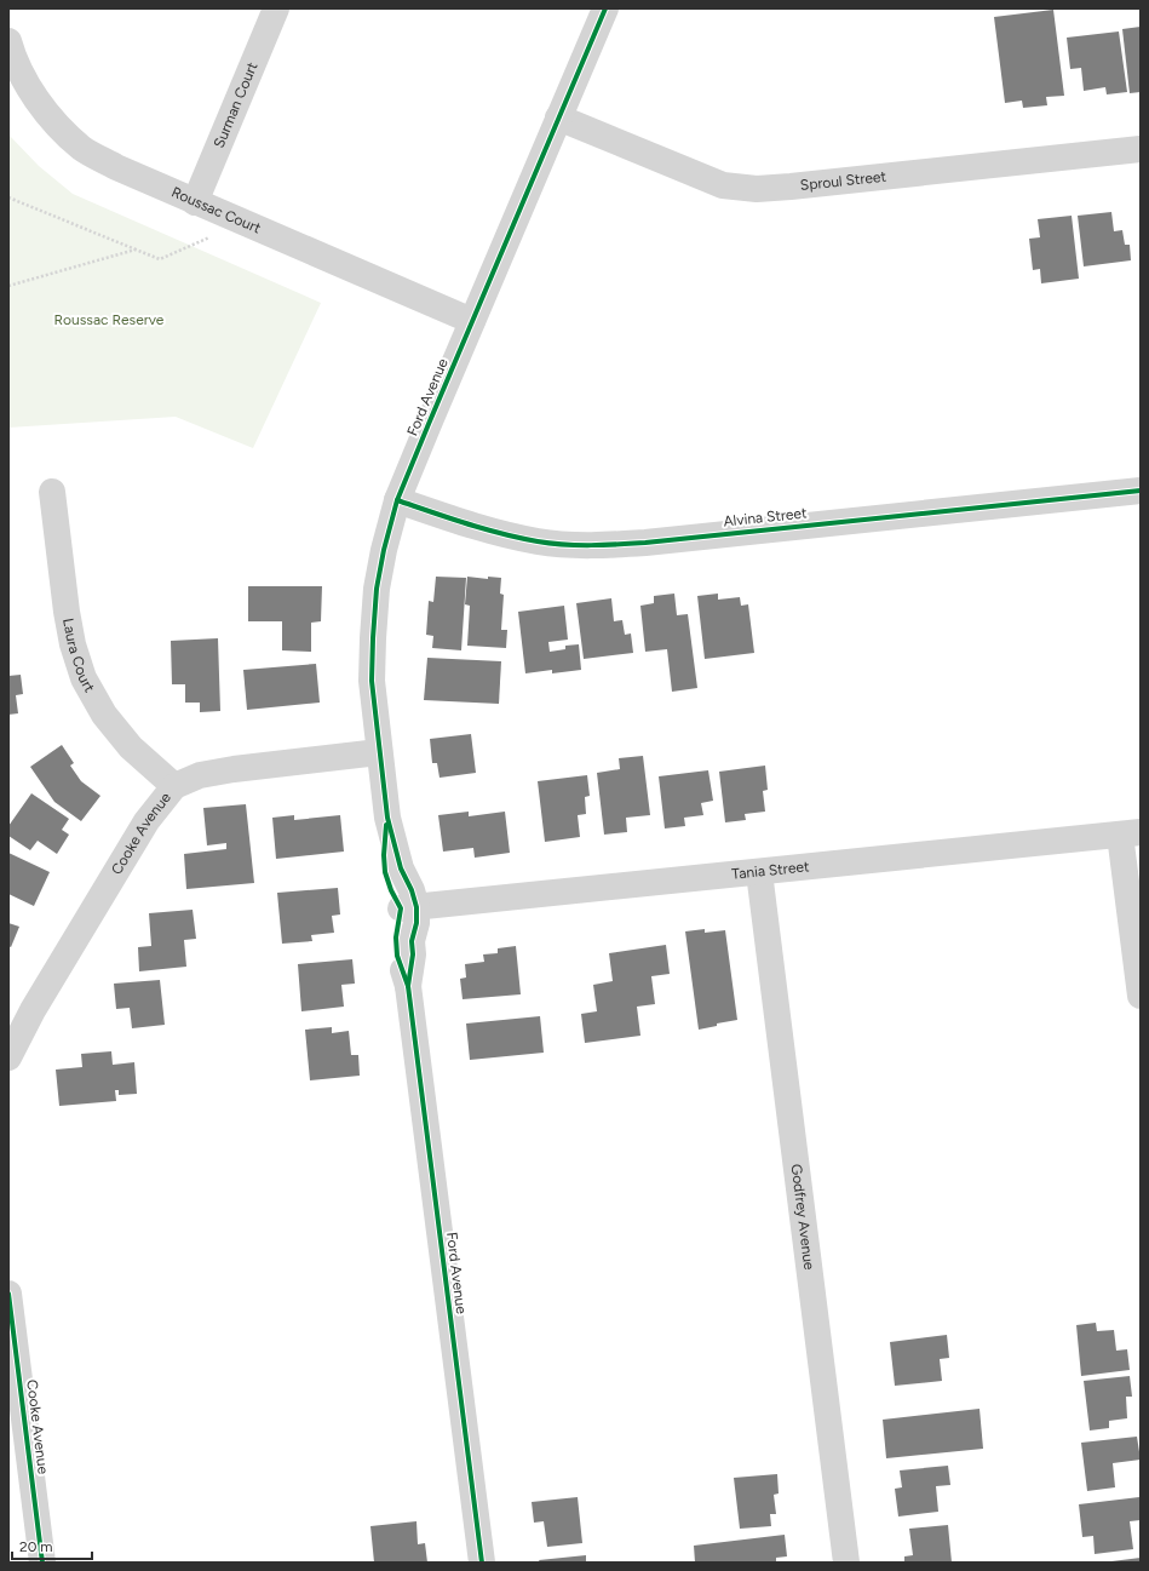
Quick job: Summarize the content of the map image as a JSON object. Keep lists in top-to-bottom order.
{
  "streets": {
    "street": [
      "Surman Court",
      "Sproul Street",
      "Roussac Court",
      "Ford Avenue",
      "Alvina Street",
      "Laura Court",
      "Cooke Avenue",
      "Tania Street",
      "Godfrey Avenue"
    ]
  },
  "crossings": [
    ["Surman Court", "Roussac Court"],
    ["Sproul Street", "Ford Avenue"],
    ["Roussac Court", "Ford Avenue"],
    ["Ford Avenue", "Alvina Street"],
    ["Ford Avenue", "Cooke Avenue"],
    ["Ford Avenue", "Tania Street"],
    ["Laura Court", "Cooke Avenue"],
    ["Tania Street", "Godfrey Avenue"]
  ],
  "parks": ["Roussac Reserve"],
  "scale_bar": "20 m"
}
